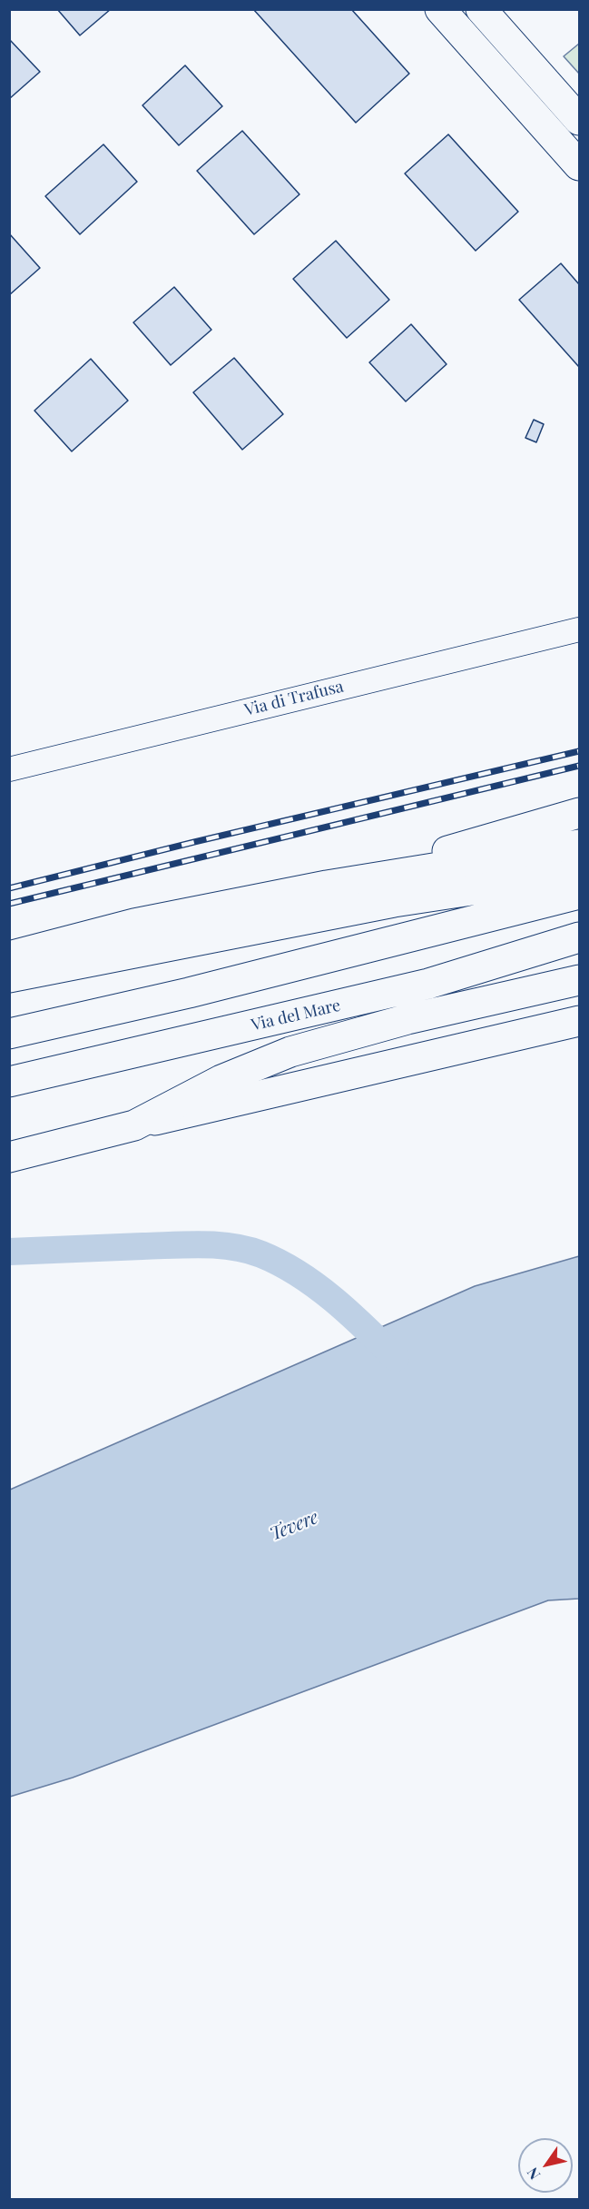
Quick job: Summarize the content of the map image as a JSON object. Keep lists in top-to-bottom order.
{
  "streets": {
    "main road": ["Via del Mare"],
    "street": ["Via di Trafusa"]
  },
  "water": ["Tevere"],
  "north": "bottom left"
}
